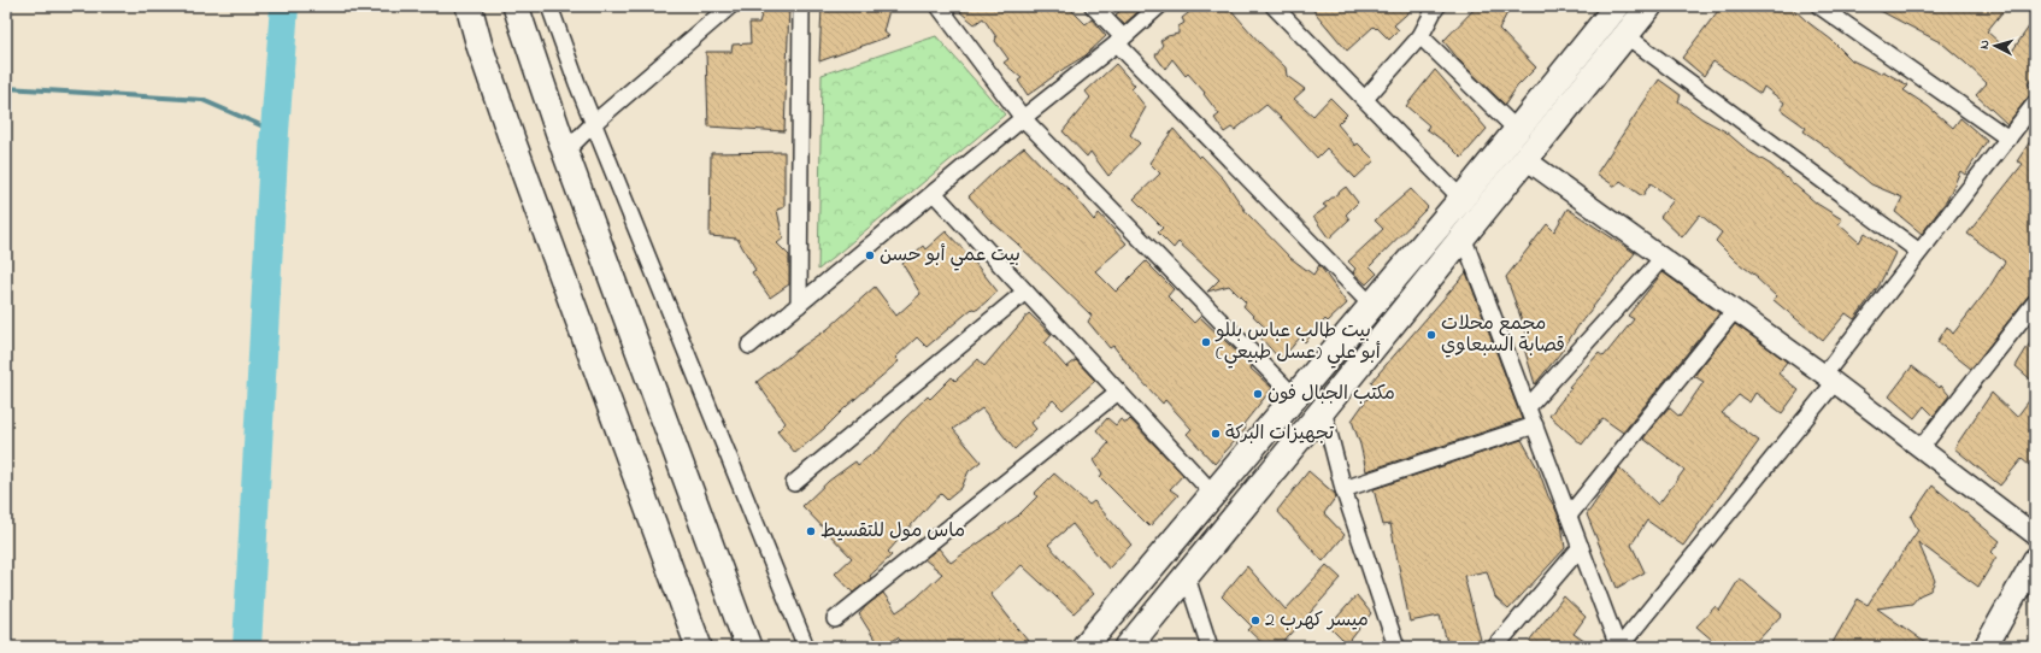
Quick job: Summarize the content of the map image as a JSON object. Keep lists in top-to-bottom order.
{
  "places": [
    "بيت عمي أبو حسن",
    "مجمع محلات قصابة السبعاوي",
    "بيت طالب عباس بللو أبو علي (عسل طبيعي)",
    "مكتب الجبال فون",
    "تجهيزات البركة",
    "ماس مول للتقسيط",
    "ميسر كهرب 2"
  ],
  "north": "left"
}
